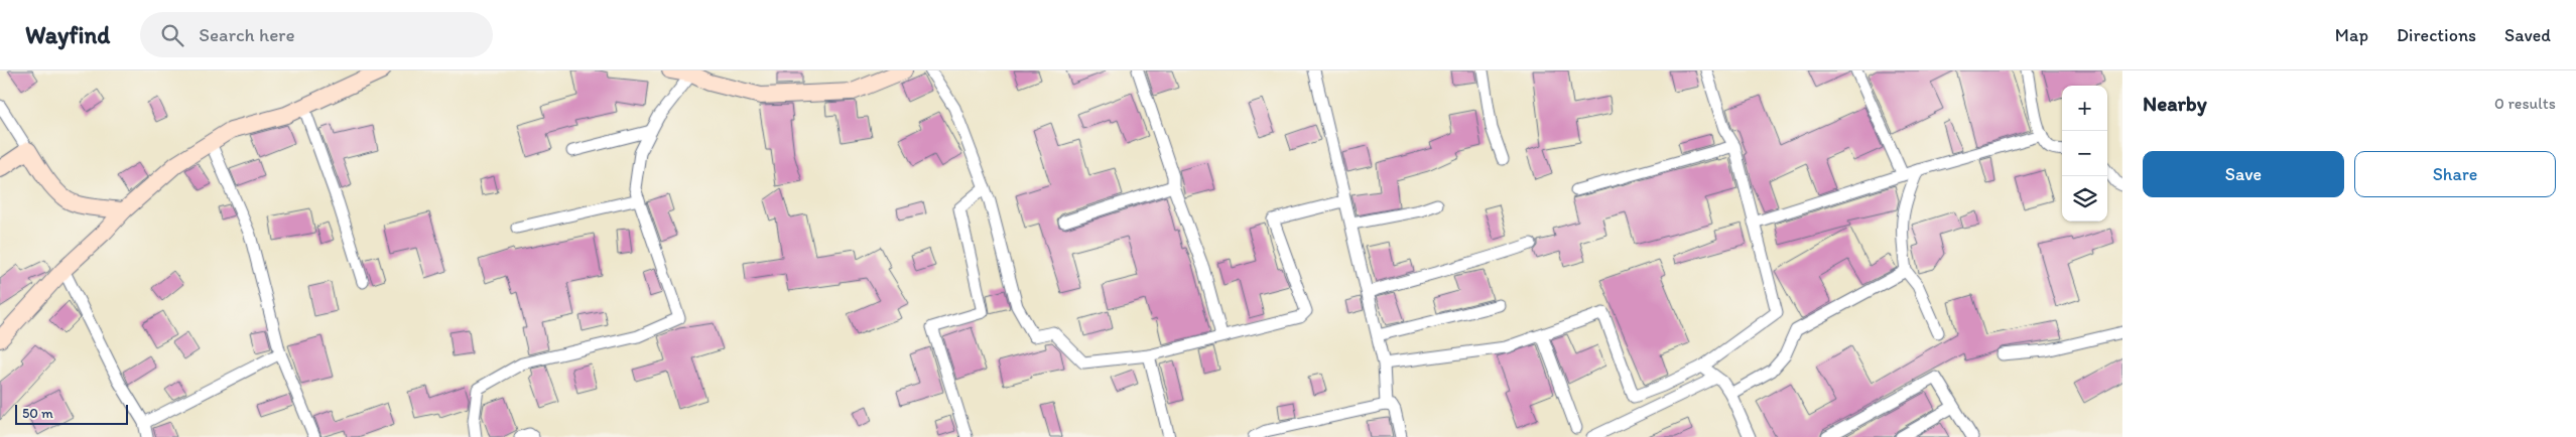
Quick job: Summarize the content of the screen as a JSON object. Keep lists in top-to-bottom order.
{
  "scale_bar": "50 m",
  "page": {
    "header": "Wayfind",
    "search": "Search here",
    "nav": ["Map", "Directions", "Saved"],
    "heading": ["Nearby", "0 results"],
    "map_buttons": ["+", "−"],
    "buttons": ["Save", "Share"],
    "scale": "50 m"
  }
}
